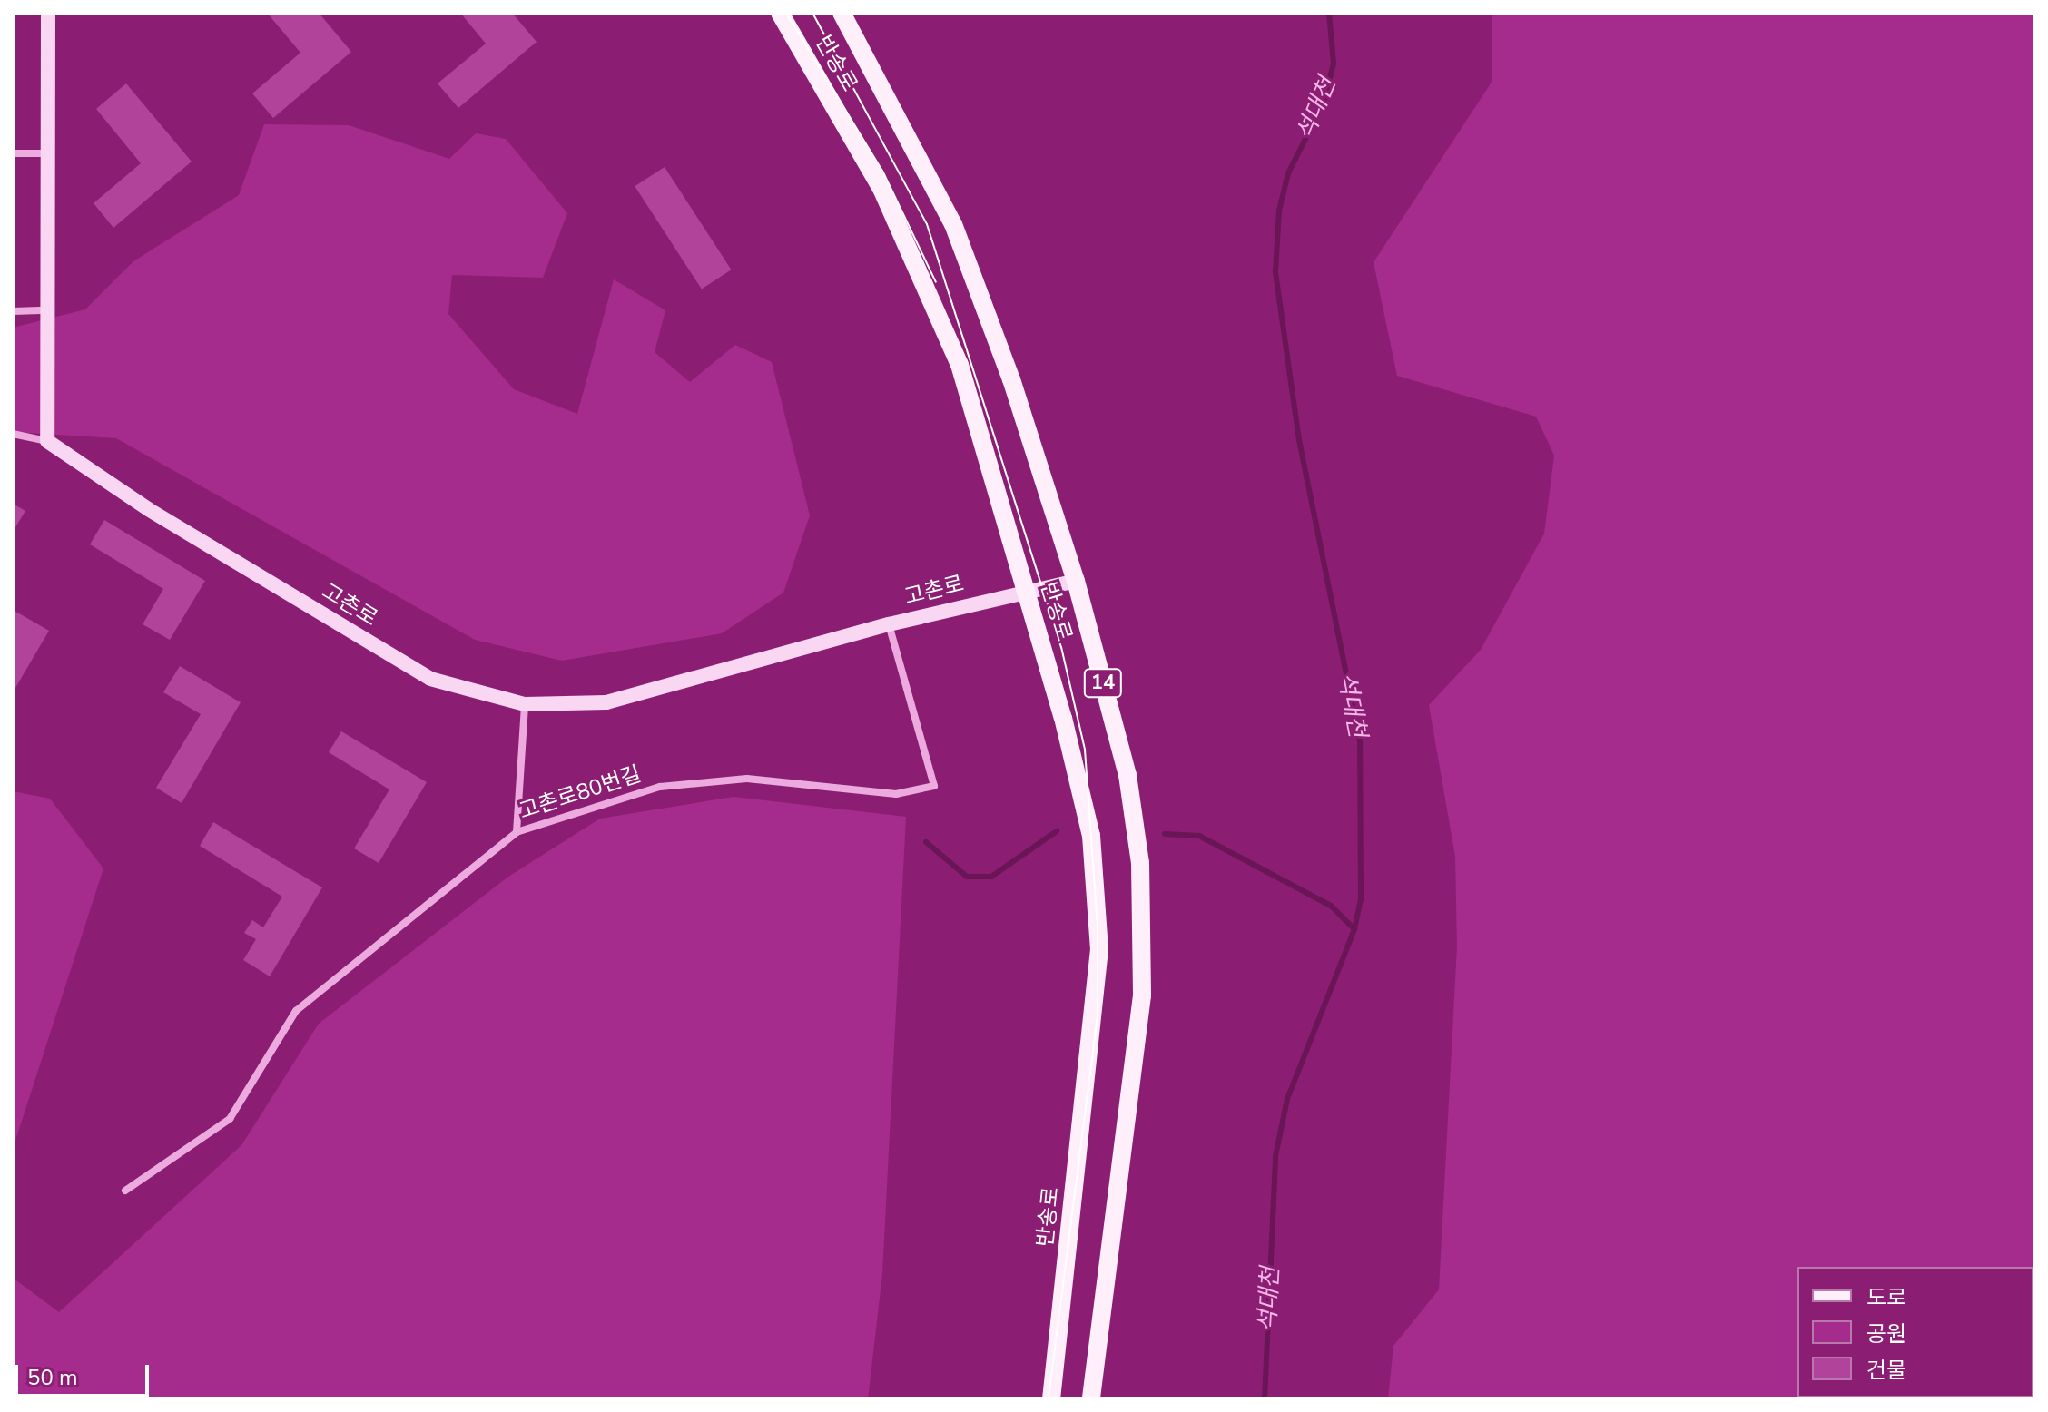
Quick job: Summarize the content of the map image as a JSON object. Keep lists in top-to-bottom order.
{
  "streets": {
    "main road": ["반송로", "14"],
    "street": ["고촌로", "고촌로80번길"]
  },
  "crossings": [
    ["반송로", "고촌로"],
    ["고촌로", "고촌로80번길"]
  ],
  "water": ["석대천"],
  "legend": ["도로", "공원", "건물"],
  "scale_bar": "50 m"
}
